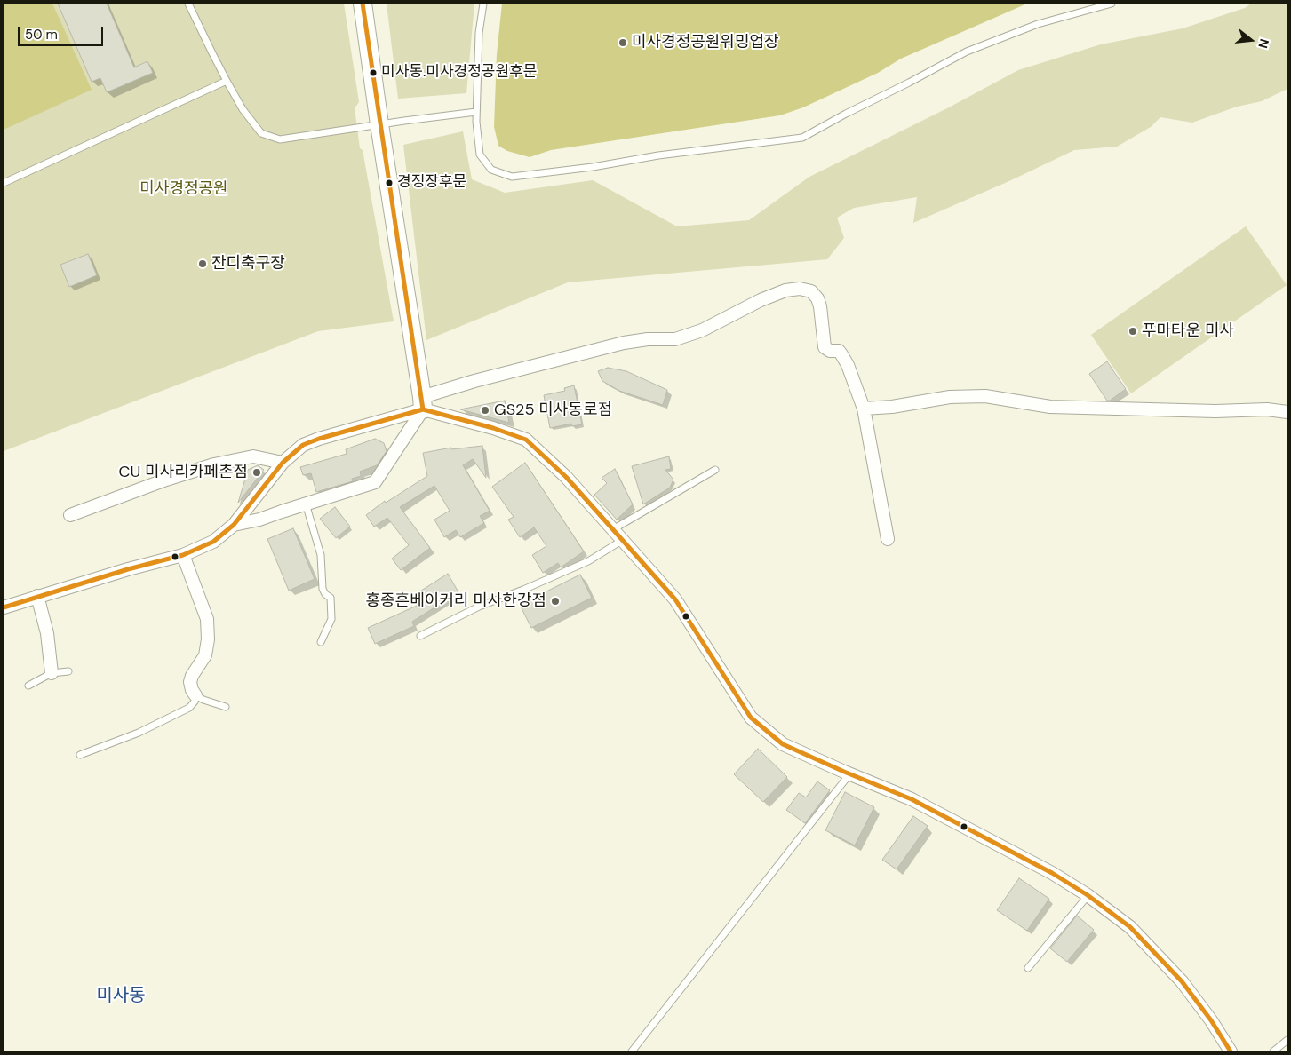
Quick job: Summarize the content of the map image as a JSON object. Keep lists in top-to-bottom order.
{
  "districts": ["미사동"],
  "parks": ["미사경정공원"],
  "places": [
    "미사경정공원워밍업장",
    "미사동.미사경정공원후문",
    "경정장후문",
    "잔디축구장",
    "푸마타운 미사",
    "GS25 미사동로점",
    "CU 미사리카페촌점",
    "홍종흔베이커리 미사한강점"
  ],
  "scale_bar": "50 m",
  "north": "right"
}
